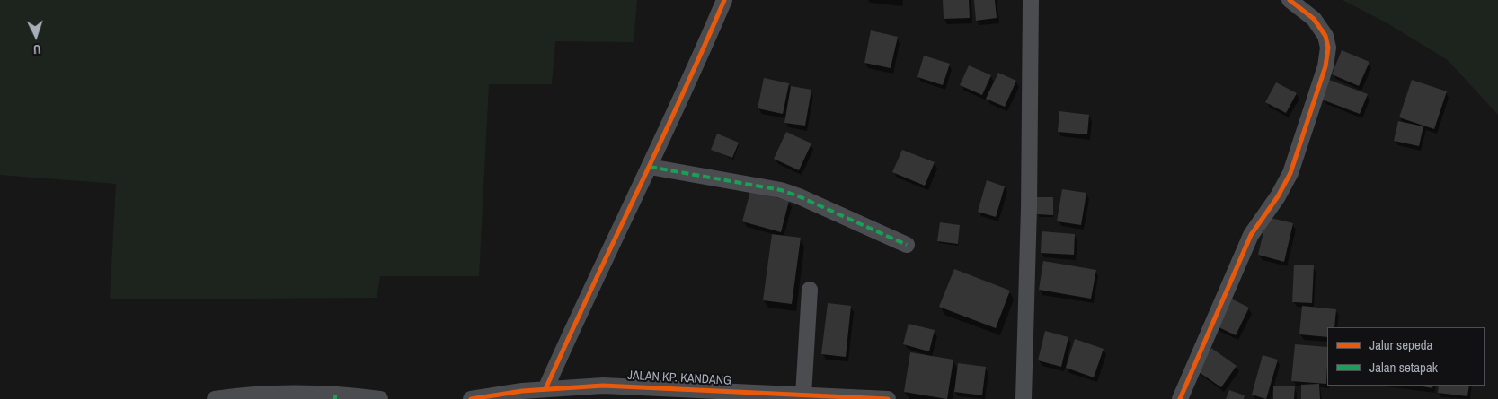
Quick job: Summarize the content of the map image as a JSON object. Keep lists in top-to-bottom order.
{
  "streets": {
    "street": ["JALAN KP. KANDANG"]
  },
  "legend": ["Jalur sepeda", "Jalan setapak"],
  "north": "bottom"
}
